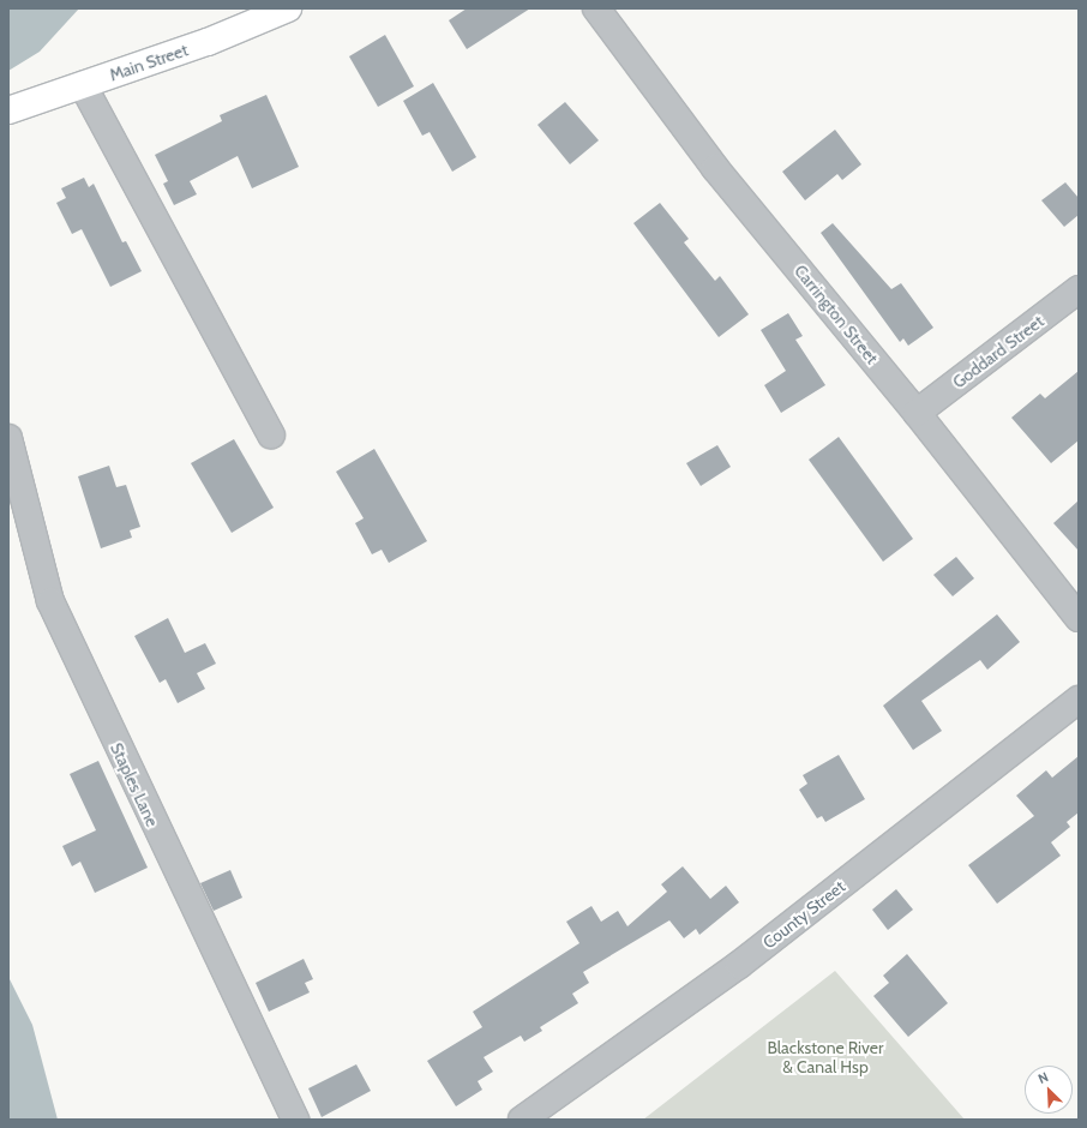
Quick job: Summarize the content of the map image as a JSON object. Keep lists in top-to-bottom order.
{
  "streets": {
    "main road": ["Main Street"],
    "street": [
      "Carrington Street",
      "Goddard Street",
      "Staples Lane",
      "County Street"
    ]
  },
  "crossings": [
    ["Carrington Street", "Goddard Street"]
  ],
  "parks": ["Blackstone River & Canal Hsp"],
  "north": "top left"
}
